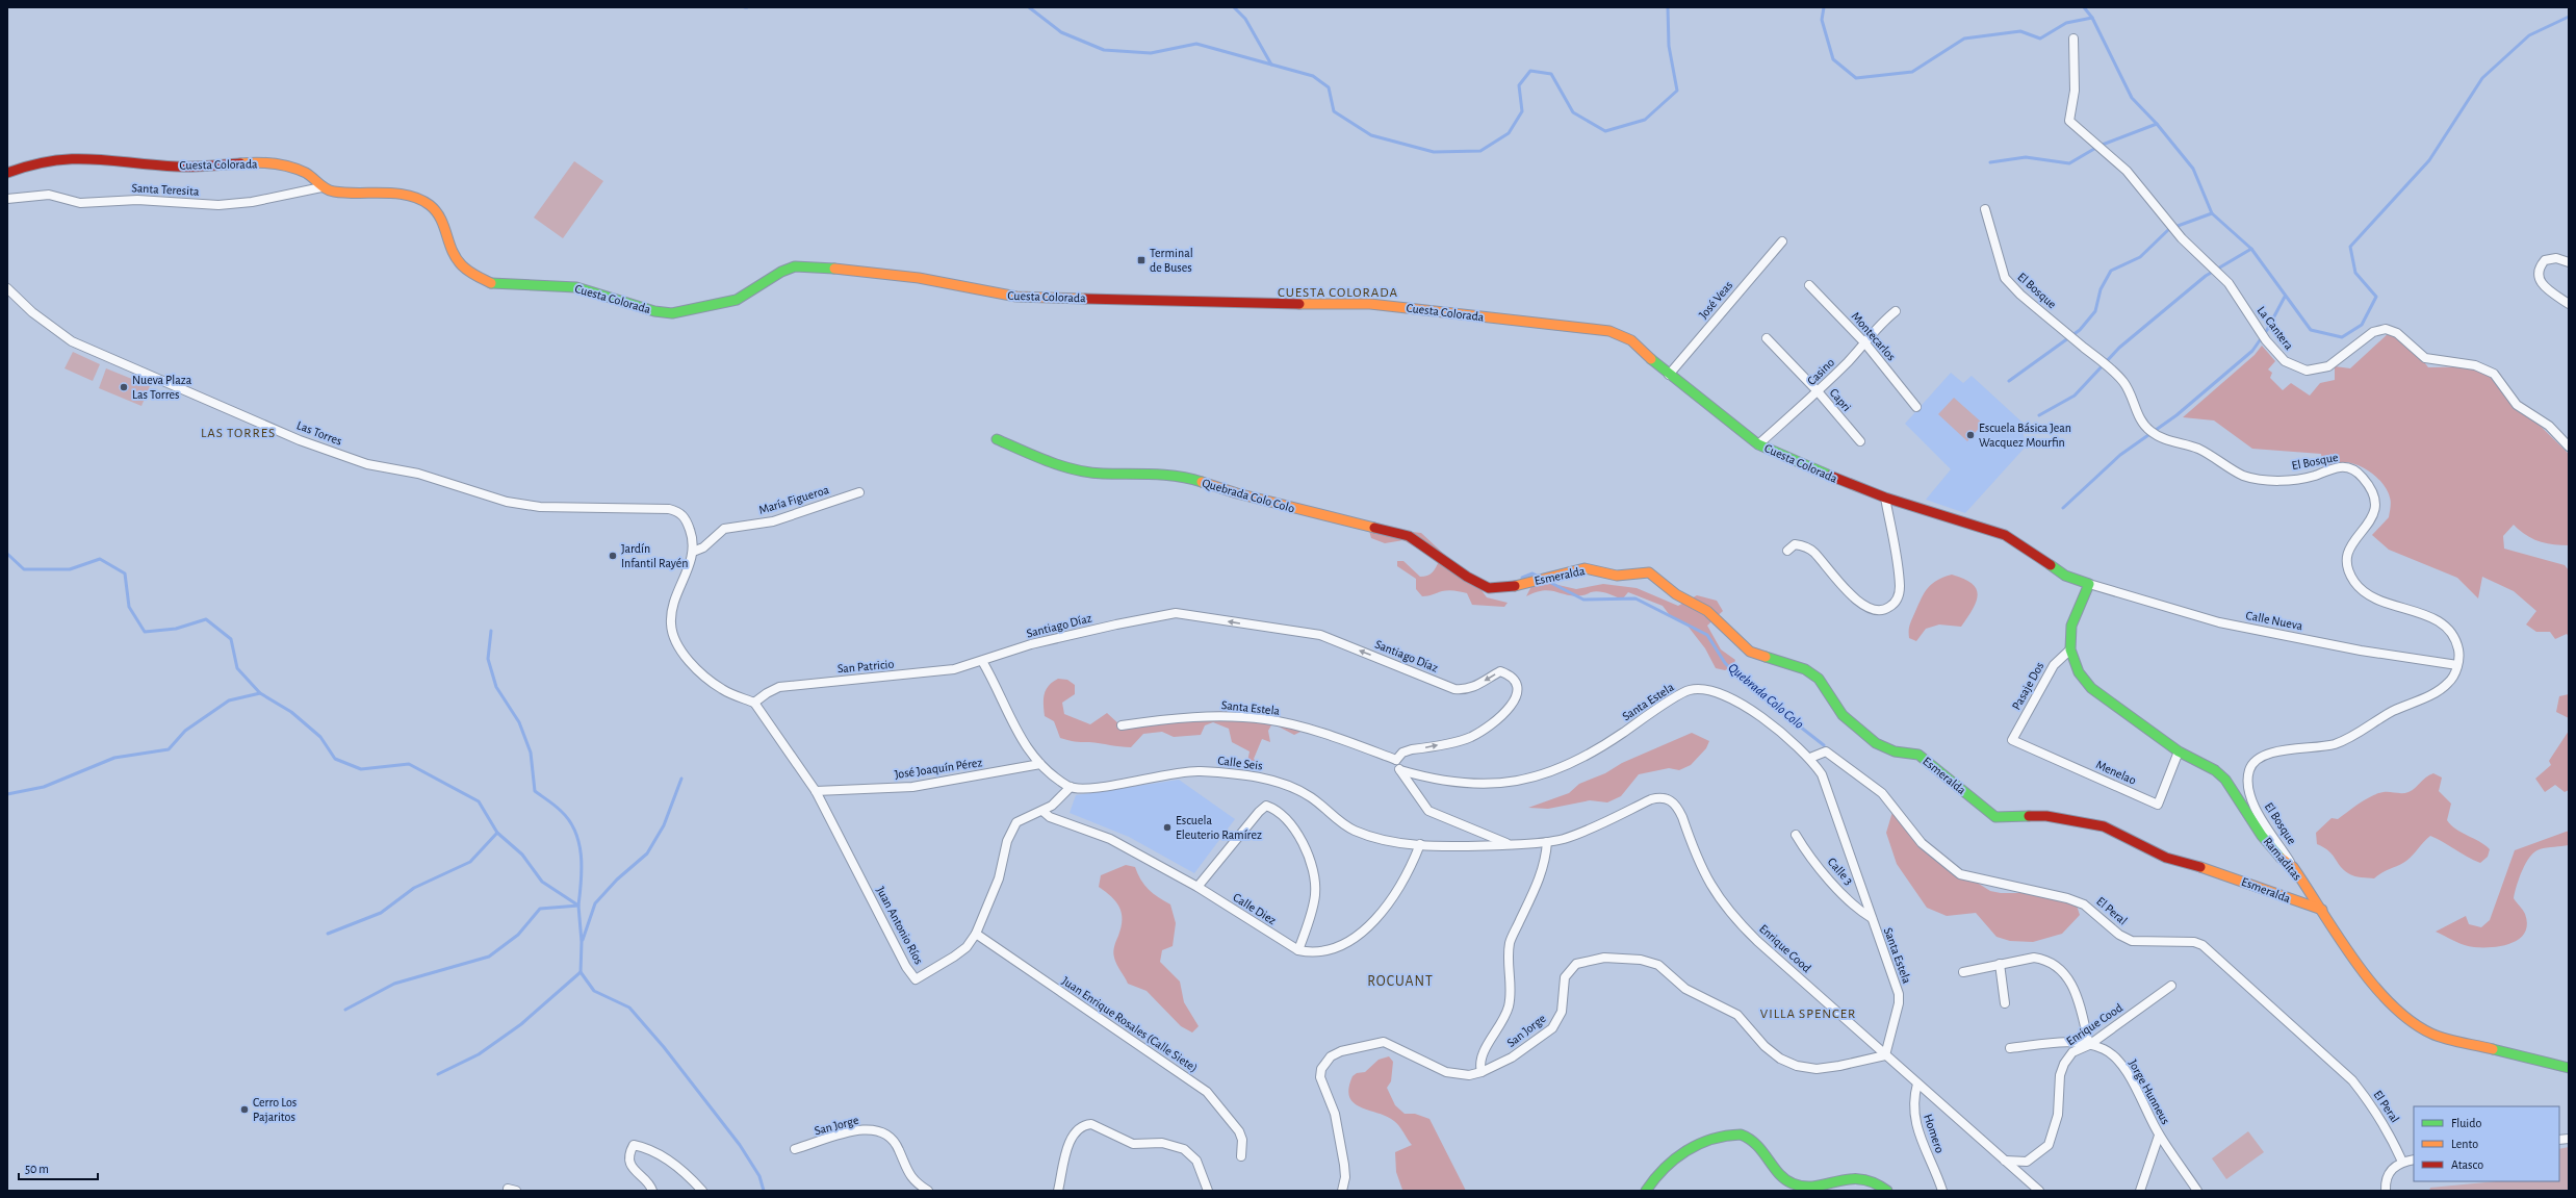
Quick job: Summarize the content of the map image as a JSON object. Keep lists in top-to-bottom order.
{
  "streets": {
    "street": [
      "Cuesta Colorada",
      "Santa Teresita",
      "El Bosque",
      "José Veas",
      "La Cantera",
      "Montecarlos",
      "Casino",
      "Capri",
      "Las Torres",
      "Quebrada Colo Colo",
      "María Figueroa",
      "Esmeralda",
      "Calle Nueva",
      "Santiago Díaz",
      "San Patricio",
      "Pasaje Dos",
      "Santa Estela",
      "Calle Seis",
      "José Joaquín Pérez",
      "Menelao",
      "Ramaditas",
      "Calle 3",
      "Calle Diez",
      "El Peral",
      "Juan Antonio Ríos",
      "Enrique Cood",
      "Juan Enrique Rosales (Calle Siete)",
      "San Jorge",
      "Jorge Hunneus",
      "Homero"
    ]
  },
  "crossings": [
    ["Cuesta Colorada", "Santa Teresita"],
    ["Cuesta Colorada", "José Veas"],
    ["Cuesta Colorada", "Casino"],
    ["Cuesta Colorada", "Calle Nueva"],
    ["Cuesta Colorada", "Ramaditas"],
    ["El Bosque", "Calle Nueva"],
    ["El Bosque", "Ramaditas"],
    ["Montecarlos", "Casino"],
    ["Casino", "Capri"],
    ["Las Torres", "María Figueroa"],
    ["Quebrada Colo Colo", "Esmeralda"],
    ["Esmeralda", "Ramaditas"],
    ["Calle Nueva", "Ramaditas"],
    ["Santiago Díaz", "San Patricio"],
    ["Santiago Díaz", "Santa Estela"],
    ["San Patricio", "Juan Antonio Ríos"],
    ["Pasaje Dos", "Menelao"],
    ["Pasaje Dos", "Ramaditas"],
    ["Santa Estela", "Calle 3"],
    ["Santa Estela", "El Peral"],
    ["Santa Estela", "Enrique Cood"],
    ["Santa Estela", "San Jorge"],
    ["Calle Seis", "Calle Diez"],
    ["Calle Seis", "Juan Antonio Ríos"],
    ["Calle Seis", "Enrique Cood"],
    ["José Joaquín Pérez", "Juan Antonio Ríos"],
    ["Menelao", "Ramaditas"],
    ["Calle Diez", "Juan Antonio Ríos"],
    ["Juan Antonio Ríos", "Juan Enrique Rosales (Calle Siete)"],
    ["Enrique Cood", "San Jorge"],
    ["Enrique Cood", "Jorge Hunneus"],
    ["Enrique Cood", "Homero"]
  ],
  "districts": [
    "CUESTA COLORADA",
    "LAS TORRES",
    "ROCUANT",
    "VILLA SPENCER"
  ],
  "water": ["Quebrada Colo Colo"],
  "places": {
    "transit": ["Terminal de Buses"],
    "other": [
      "Nueva Plaza Las Torres",
      "Escuela Básica Jean Wacquez Mourfin",
      "Jardín Infantil Rayén",
      "Escuela Eleuterio Ramírez",
      "Cerro Los Pajaritos"
    ]
  },
  "legend": ["Fluido", "Lento", "Atasco"],
  "scale_bar": "50 m"
}
